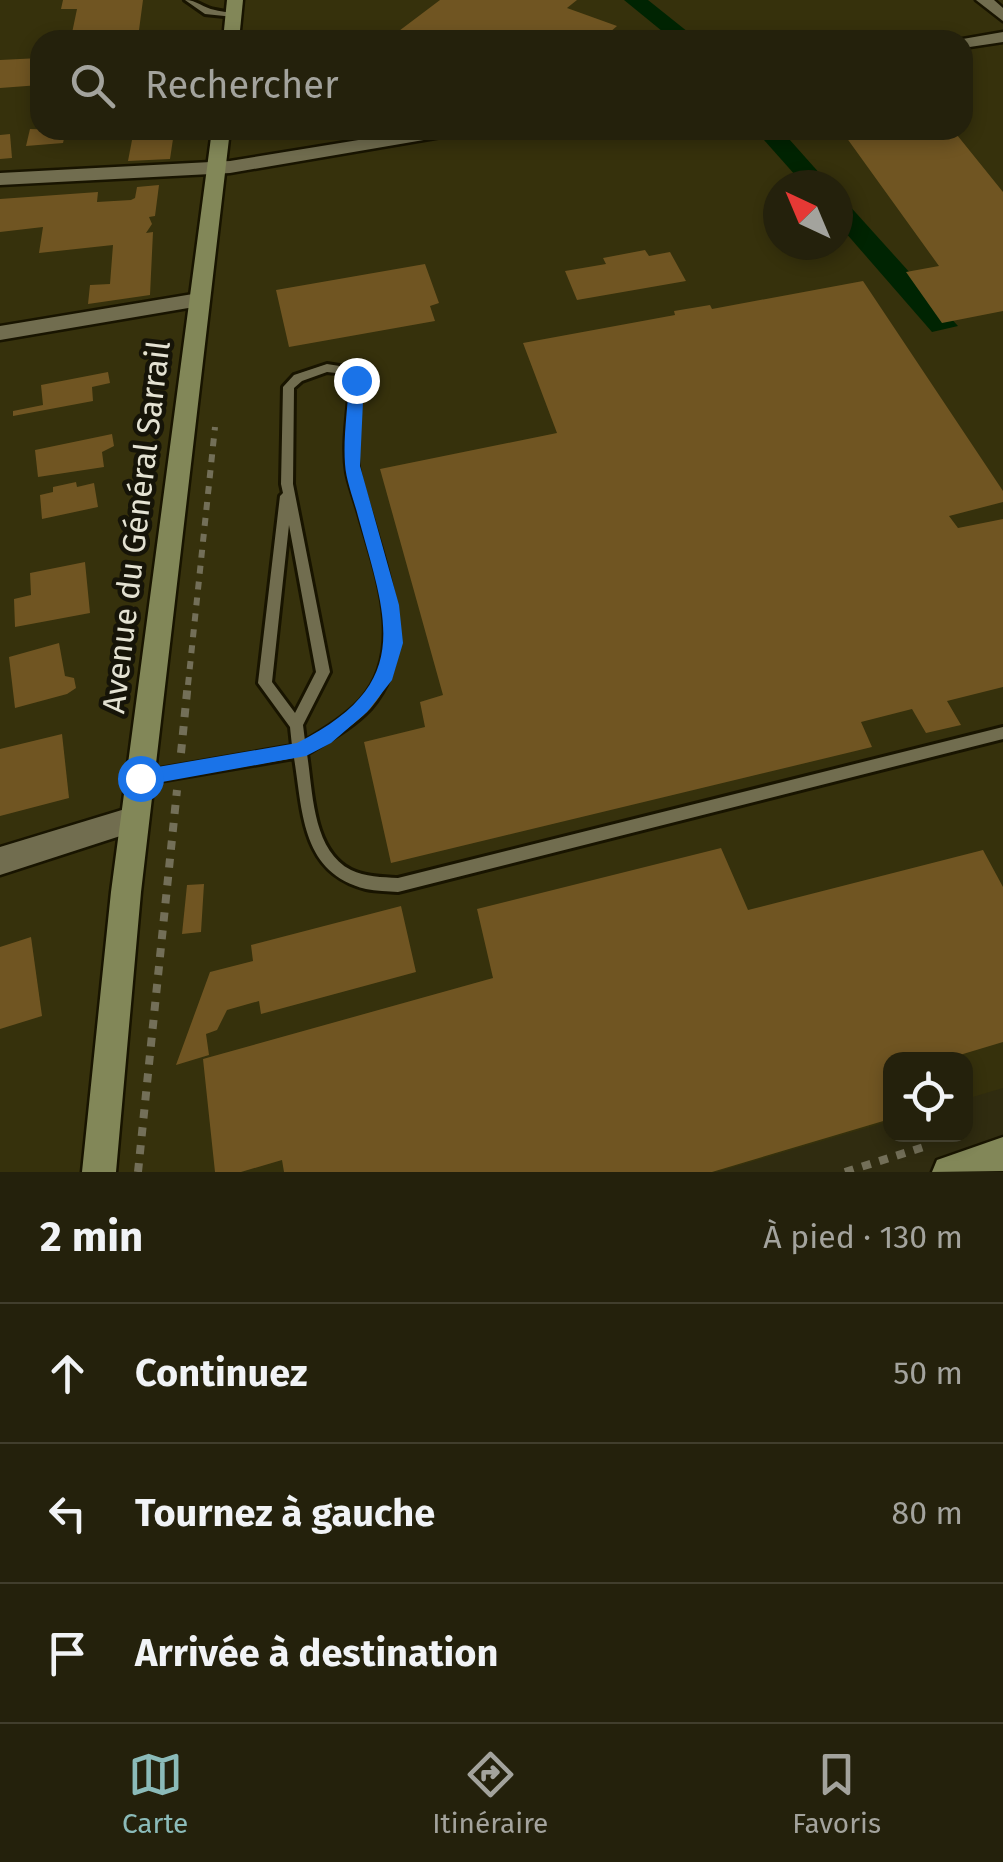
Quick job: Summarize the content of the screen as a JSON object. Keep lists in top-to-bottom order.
{
  "streets": {
    "main road": ["Avenue du Général Sarrail"]
  },
  "north": "top left",
  "page": {
    "search": "Rechercher",
    "heading": ["2 min", "À pied · 130 m"],
    "list": [
      ["Continuez", "50 m"],
      ["Tournez à gauche", "80 m"],
      "Arrivée à destination"
    ],
    "nav": ["Carte", "Itinéraire", "Favoris"]
  }
}
